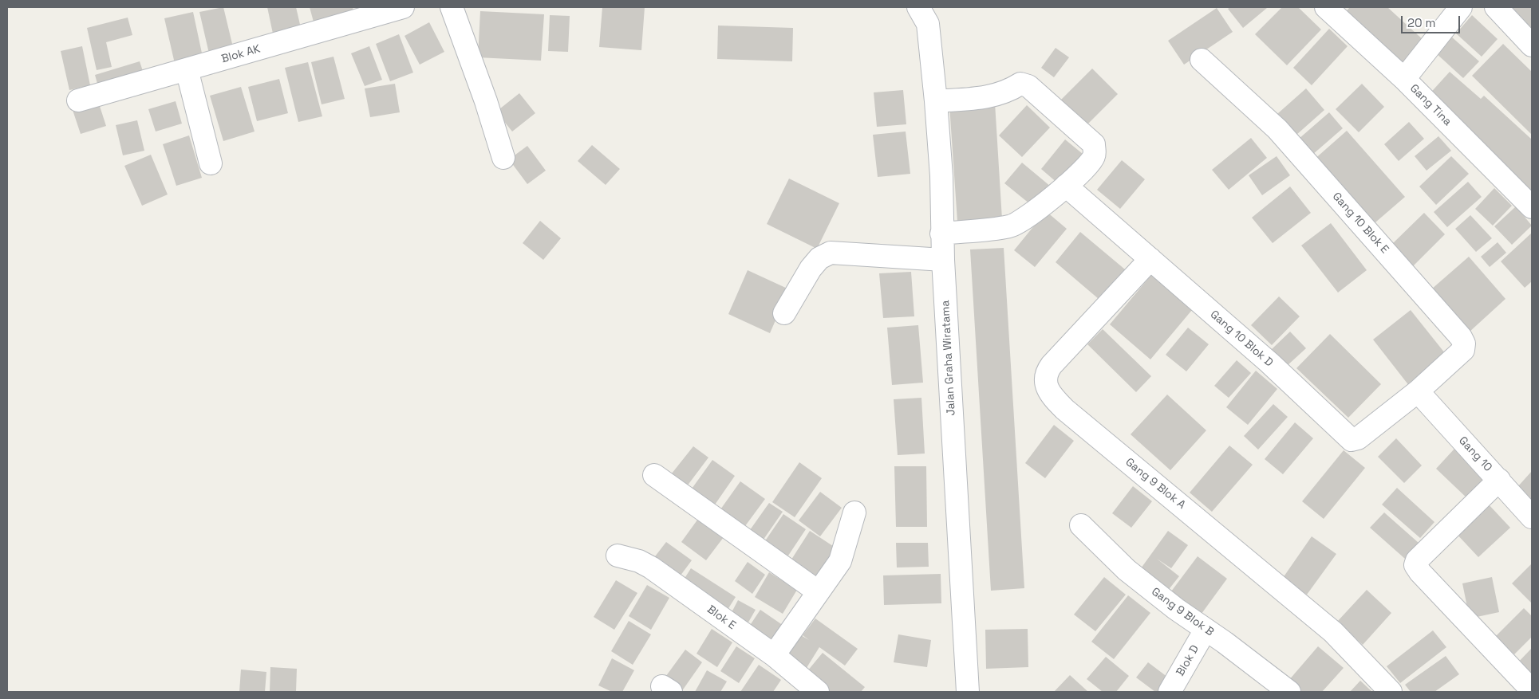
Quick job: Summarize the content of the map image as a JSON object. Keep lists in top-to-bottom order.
{
  "streets": {
    "street": [
      "Blok AK",
      "Gang Tina",
      "Gang 10 Blok E",
      "Gang 10 Blok D",
      "Jalan Graha Wiratama",
      "Gang 10",
      "Gang 9 Blok A",
      "Gang 9 Blok B",
      "Blok E",
      "Blok D"
    ]
  },
  "crossings": [
    ["Gang 10 Blok E", "Gang 10 Blok D"],
    ["Gang 10 Blok E", "Gang 10"],
    ["Gang 10 Blok D", "Gang 10"],
    ["Gang 10 Blok D", "Gang 9 Blok A"],
    ["Gang 9 Blok B", "Blok D"]
  ],
  "scale_bar": "20 m"
}
